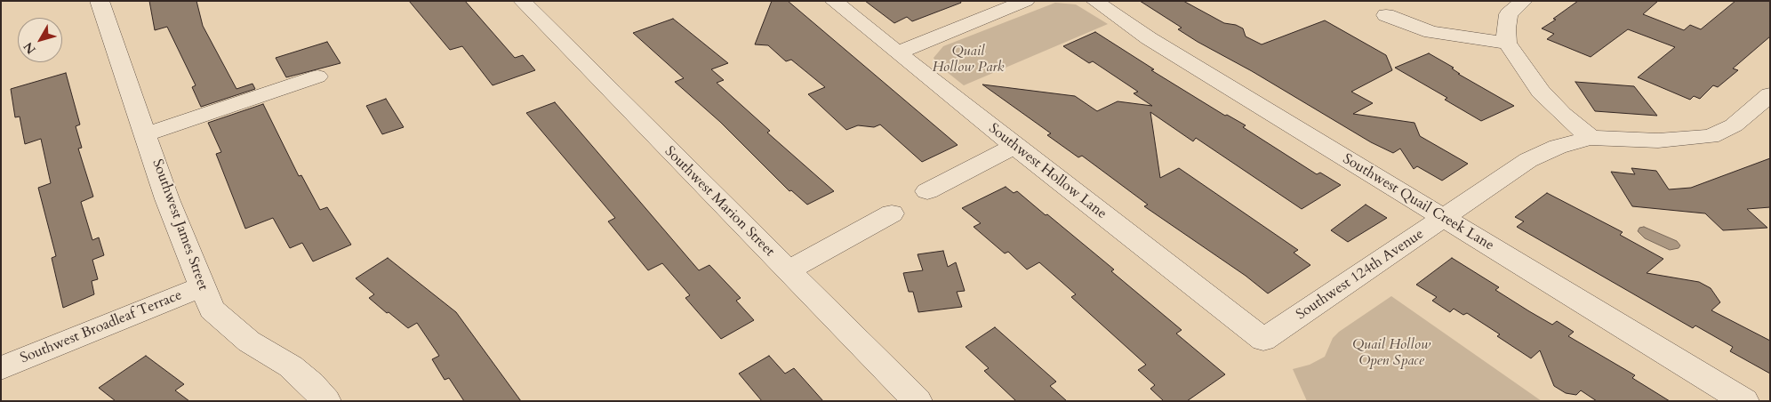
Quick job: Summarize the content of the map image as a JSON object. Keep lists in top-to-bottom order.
{
  "streets": {
    "street": [
      "Southwest Hollow Lane",
      "Southwest Marion Street",
      "Southwest Quail Creek Lane",
      "Southwest James Street",
      "Southwest 124th Avenue",
      "Southwest Broadleaf Terrace"
    ]
  },
  "crossings": [
    ["Southwest Hollow Lane", "Southwest 124th Avenue"],
    ["Southwest Quail Creek Lane", "Southwest 124th Avenue"],
    ["Southwest James Street", "Southwest Broadleaf Terrace"]
  ],
  "parks": ["Quail Hollow Park", "Quail Hollow Open Space"],
  "north": "bottom left"
}
